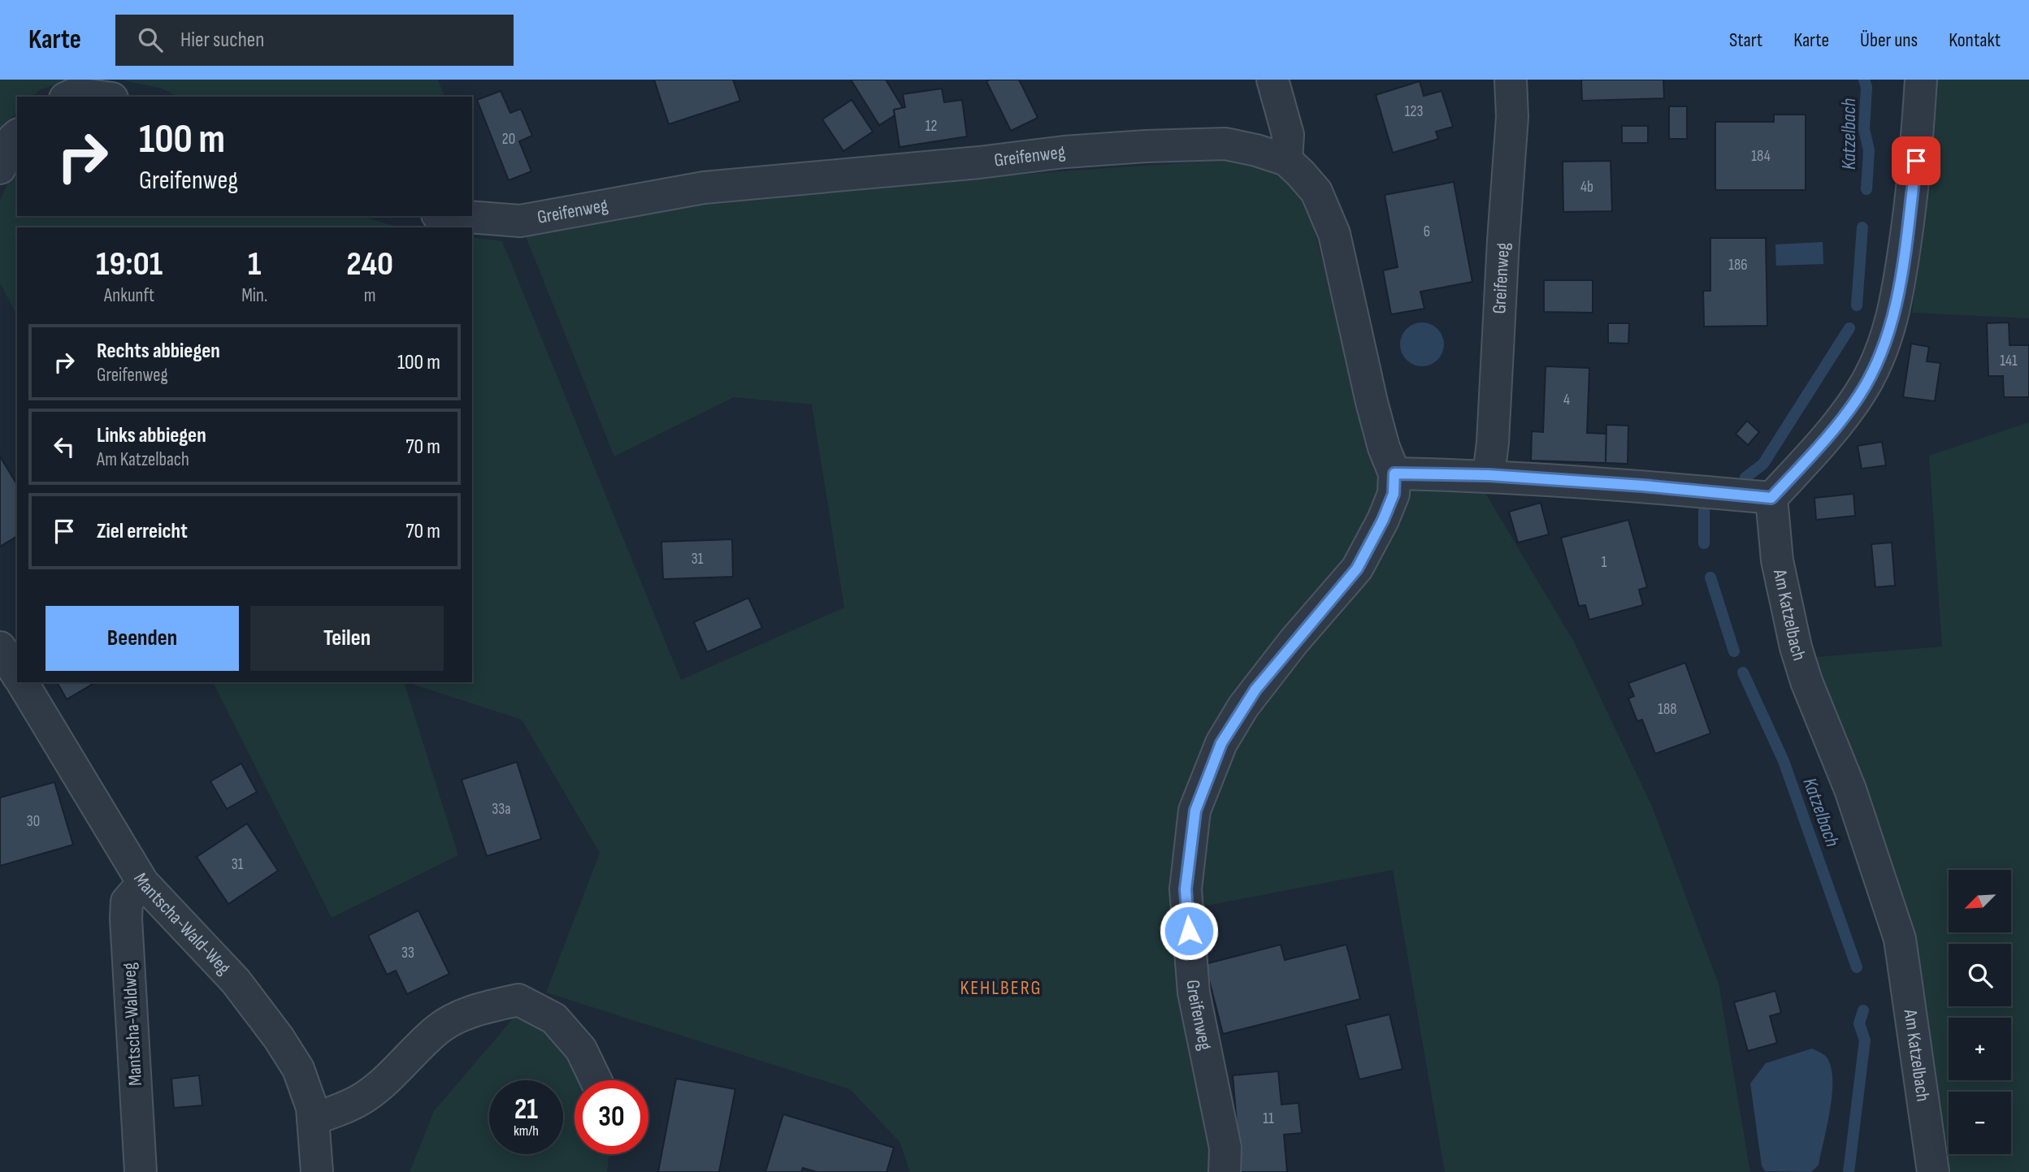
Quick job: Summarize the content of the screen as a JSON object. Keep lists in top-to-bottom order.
{
  "streets": {
    "street": [
      "Greifenweg",
      "Am Katzelbach",
      "Mantscha-Wald-Weg",
      "Mantscha-Waldweg"
    ]
  },
  "crossings": [
    ["Mantscha-Wald-Weg", "Mantscha-Waldweg"]
  ],
  "districts": ["KEHLBERG"],
  "water": ["Katzelbach"],
  "house_numbers": [
    "123",
    "12",
    "20",
    "184",
    "4b",
    "6",
    "186",
    "141",
    "4",
    "31",
    "1",
    "188",
    "33a",
    "30",
    "31",
    "33",
    "11"
  ],
  "north": "bottom left",
  "page": {
    "header": "Karte",
    "search": "Hier suchen",
    "nav": [
      "Start",
      "Karte",
      "Über uns",
      "Kontakt"
    ],
    "turn": ["100 m", "Greifenweg"],
    "eta": [
      "19:01",
      "Ankunft",
      "1",
      "Min.",
      "240",
      "m"
    ],
    "list": [
      {
        "name": "Rechts abbiegen",
        "note": "Greifenweg",
        "value": "100 m"
      },
      {
        "name": "Links abbiegen",
        "note": "Am Katzelbach",
        "value": "70 m"
      },
      {
        "name": "Ziel erreicht",
        "value": "70 m"
      }
    ],
    "buttons": ["Beenden", "Teilen"],
    "map_buttons": ["+", "−"],
    "speed": "21 km/h",
    "limit": "30"
  }
}
